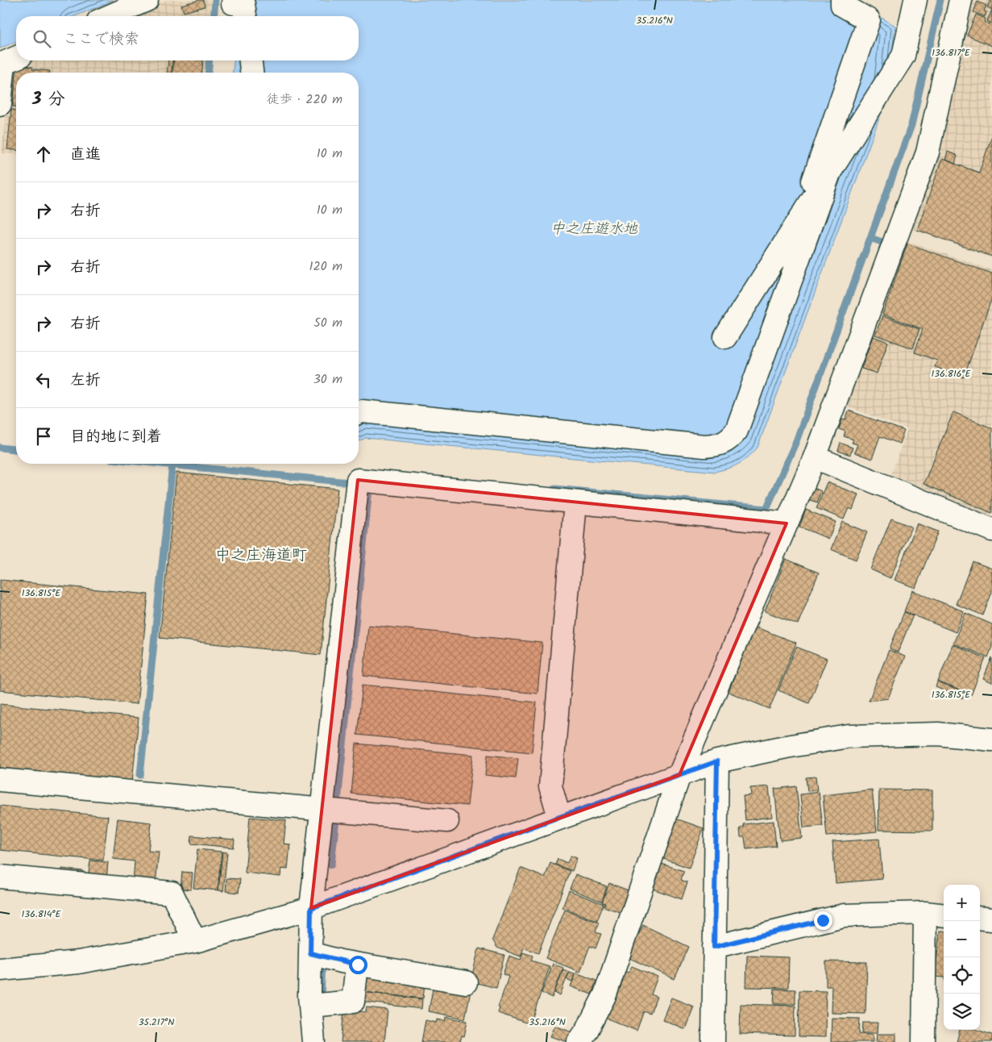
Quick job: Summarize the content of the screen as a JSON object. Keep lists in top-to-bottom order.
{
  "districts": ["中之庄海道町"],
  "water": ["中之庄遊水地"],
  "page": {
    "search": "ここで検索",
    "heading": ["3 分", "徒歩 · 220 m"],
    "list": [
      ["直進", "10 m"],
      ["右折", "10 m"],
      ["右折", "120 m"],
      ["右折", "50 m"],
      ["左折", "30 m"],
      "目的地に到着"
    ],
    "map_buttons": ["+", "−"]
  },
  "coordinates": [
    "35.216°N",
    "136.817°E",
    "136.816°E",
    "136.815°E",
    "136.814°E",
    "35.217°N"
  ]
}
